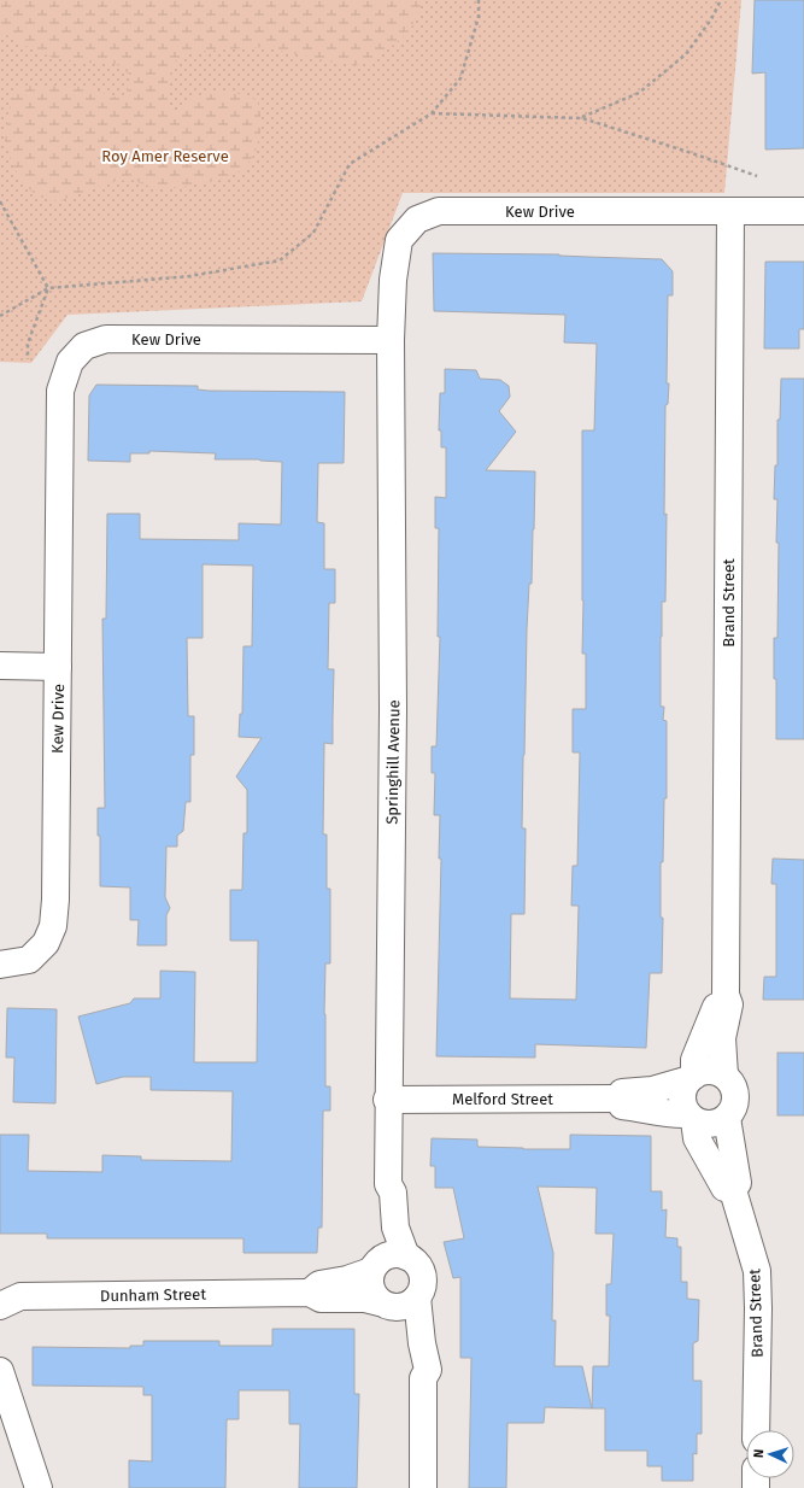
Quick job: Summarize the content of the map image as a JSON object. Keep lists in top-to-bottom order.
{
  "streets": {
    "street": [
      "Kew Drive",
      "Brand Street",
      "Springhill Avenue",
      "Melford Street",
      "Dunham Street"
    ]
  },
  "crossings": [
    ["Kew Drive", "Brand Street"],
    ["Kew Drive", "Springhill Avenue"],
    ["Brand Street", "Melford Street"],
    ["Springhill Avenue", "Melford Street"],
    ["Springhill Avenue", "Dunham Street"]
  ],
  "parks": ["Roy Amer Reserve"],
  "north": "left"
}
